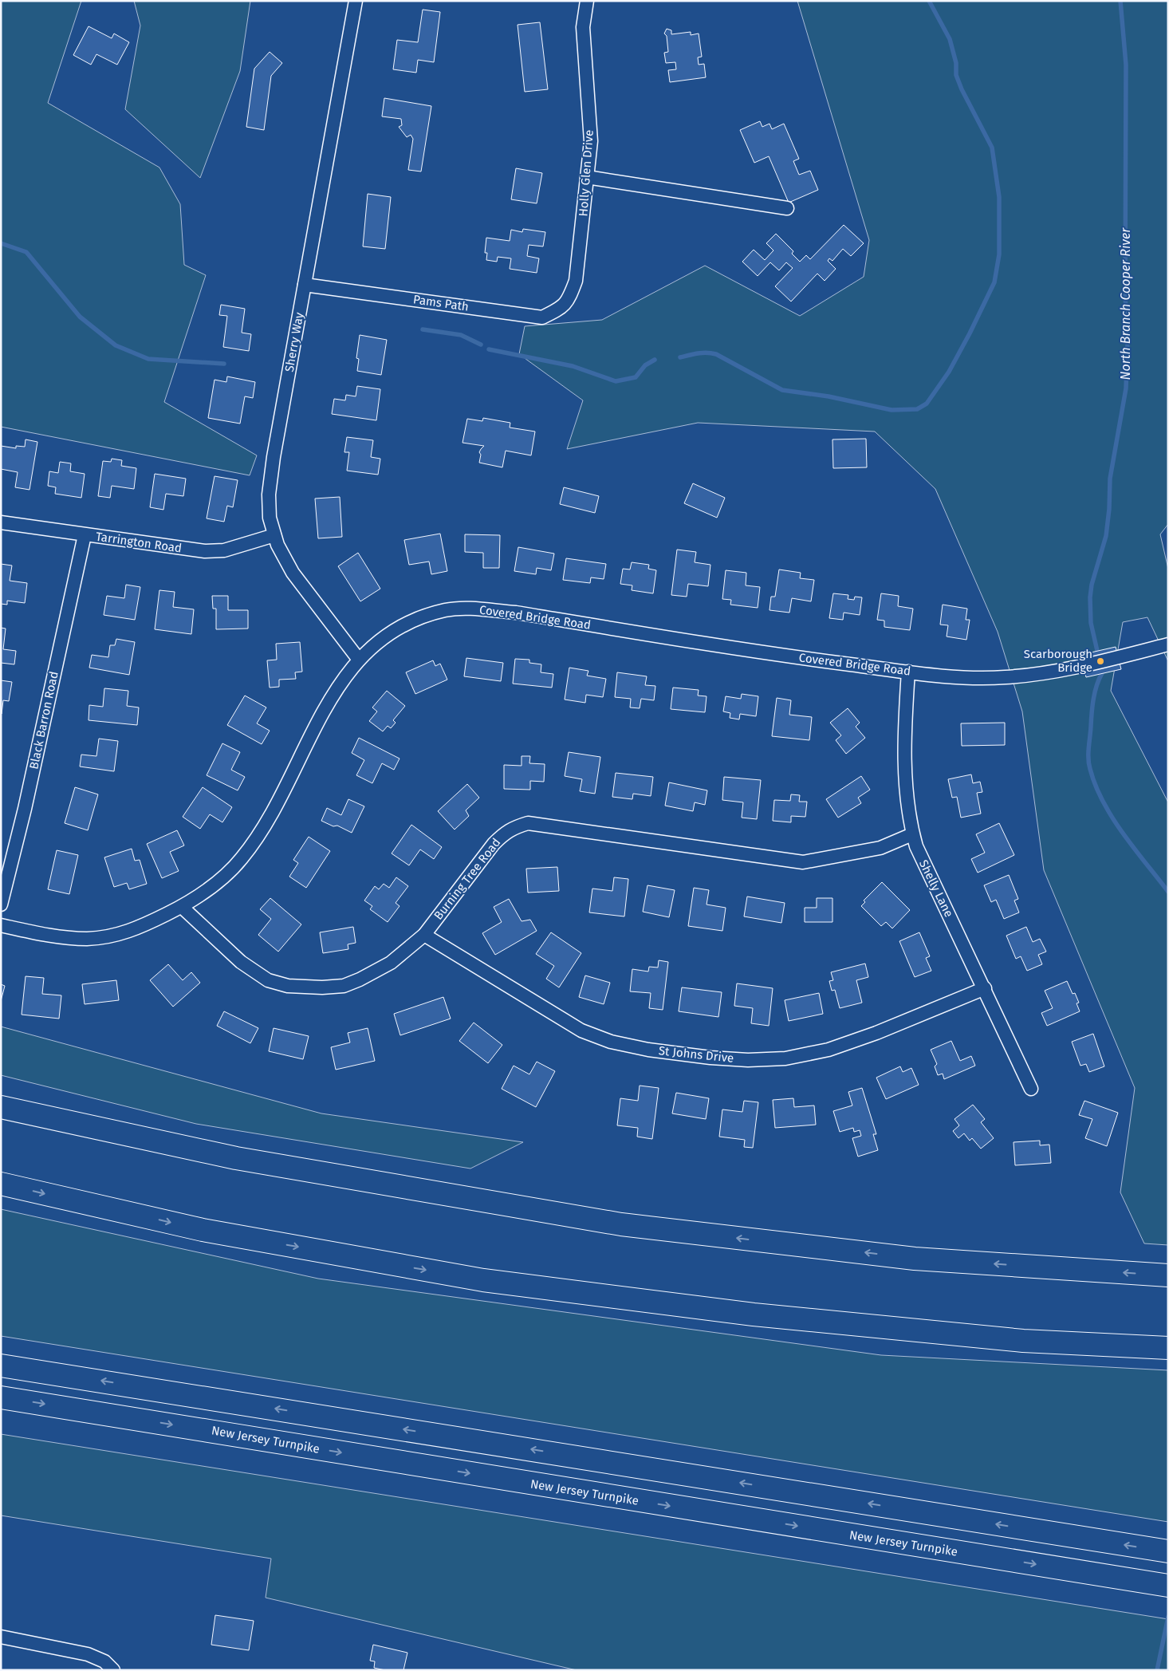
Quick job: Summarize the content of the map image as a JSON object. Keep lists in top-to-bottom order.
{
  "streets": {
    "highway": ["New Jersey Turnpike"],
    "street": [
      "Holly Glen Drive",
      "Pams Path",
      "Sherry Way",
      "Tarrington Road",
      "Covered Bridge Road",
      "Black Barron Road",
      "Burning Tree Road",
      "Shelly Lane",
      "St Johns Drive"
    ]
  },
  "crossings": [
    ["Holly Glen Drive", "Pams Path"],
    ["Pams Path", "Sherry Way"],
    ["Sherry Way", "Tarrington Road"],
    ["Sherry Way", "Covered Bridge Road"],
    ["Tarrington Road", "Black Barron Road"],
    ["Covered Bridge Road", "Burning Tree Road"],
    ["Covered Bridge Road", "Shelly Lane"],
    ["Burning Tree Road", "Shelly Lane"],
    ["Burning Tree Road", "St Johns Drive"],
    ["Shelly Lane", "St Johns Drive"]
  ],
  "water": ["North Branch Cooper River"],
  "places": ["Scarborough Bridge"]
}
